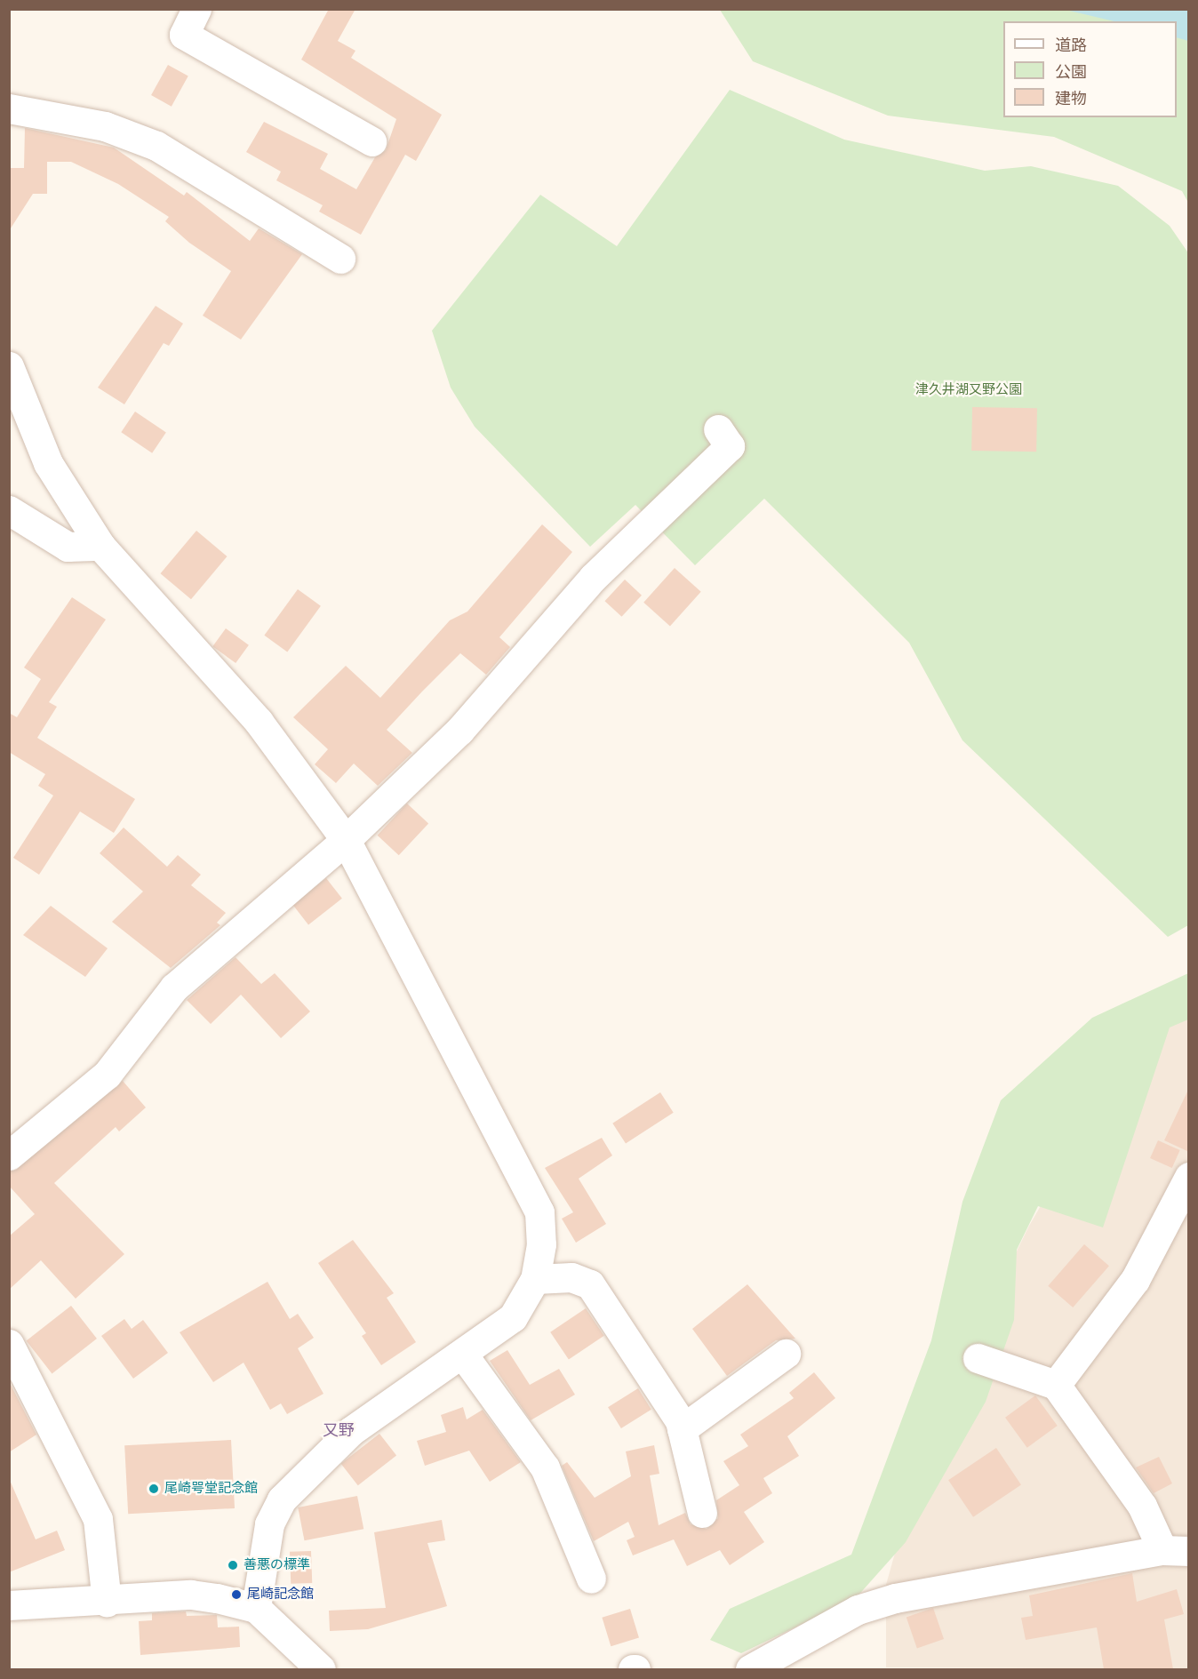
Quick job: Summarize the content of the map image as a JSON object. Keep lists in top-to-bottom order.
{
  "districts": ["又野"],
  "parks": ["津久井湖又野公園"],
  "places": ["尾崎咢堂記念館", "善悪の標準", "尾崎記念館"],
  "legend": ["道路", "公園", "建物"]
}
